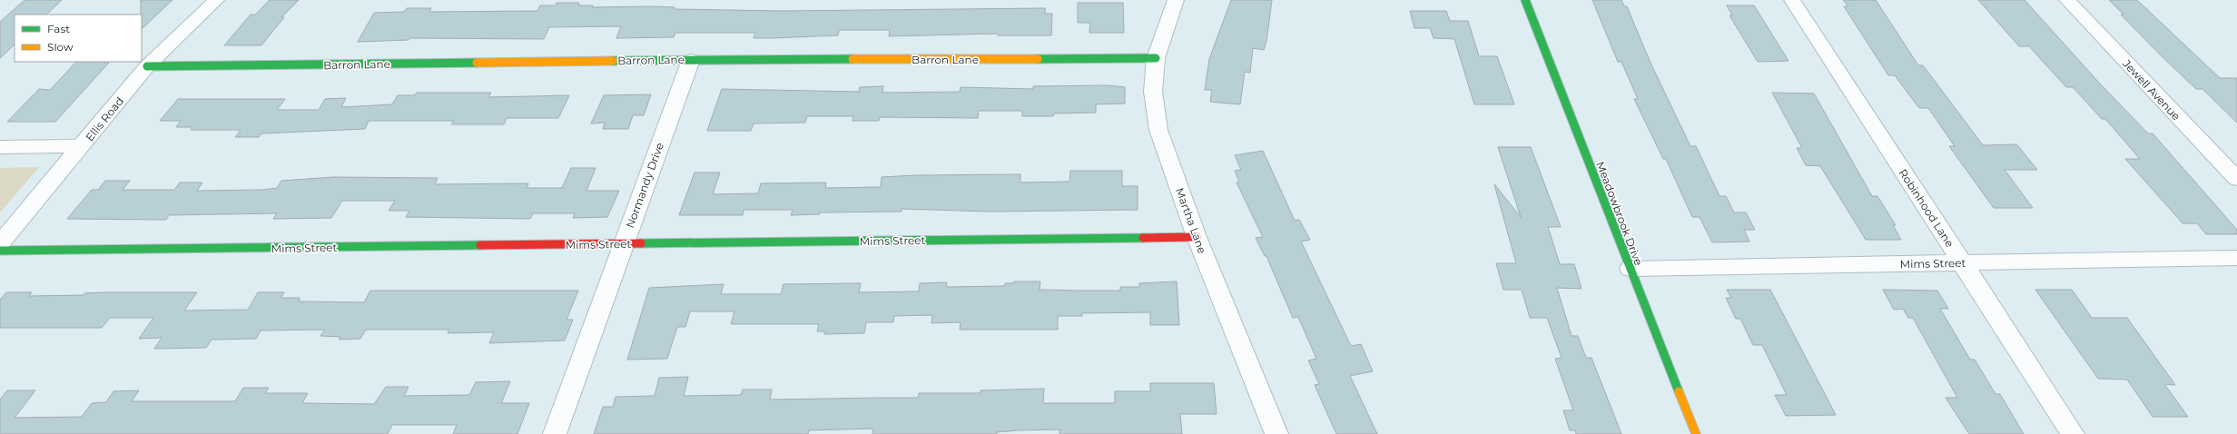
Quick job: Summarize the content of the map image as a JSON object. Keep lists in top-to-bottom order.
{
  "streets": {
    "street": [
      "Barron Lane",
      "Jewell Avenue",
      "Ellis Road",
      "Normandy Drive",
      "Robinhood Lane",
      "Meadowbrook Drive",
      "Martha Lane",
      "Mims Street"
    ]
  },
  "crossings": [
    ["Barron Lane", "Ellis Road"],
    ["Barron Lane", "Normandy Drive"],
    ["Barron Lane", "Martha Lane"],
    ["Normandy Drive", "Mims Street"],
    ["Robinhood Lane", "Mims Street"],
    ["Meadowbrook Drive", "Mims Street"],
    ["Martha Lane", "Mims Street"]
  ],
  "legend": ["Fast", "Slow"]
}
